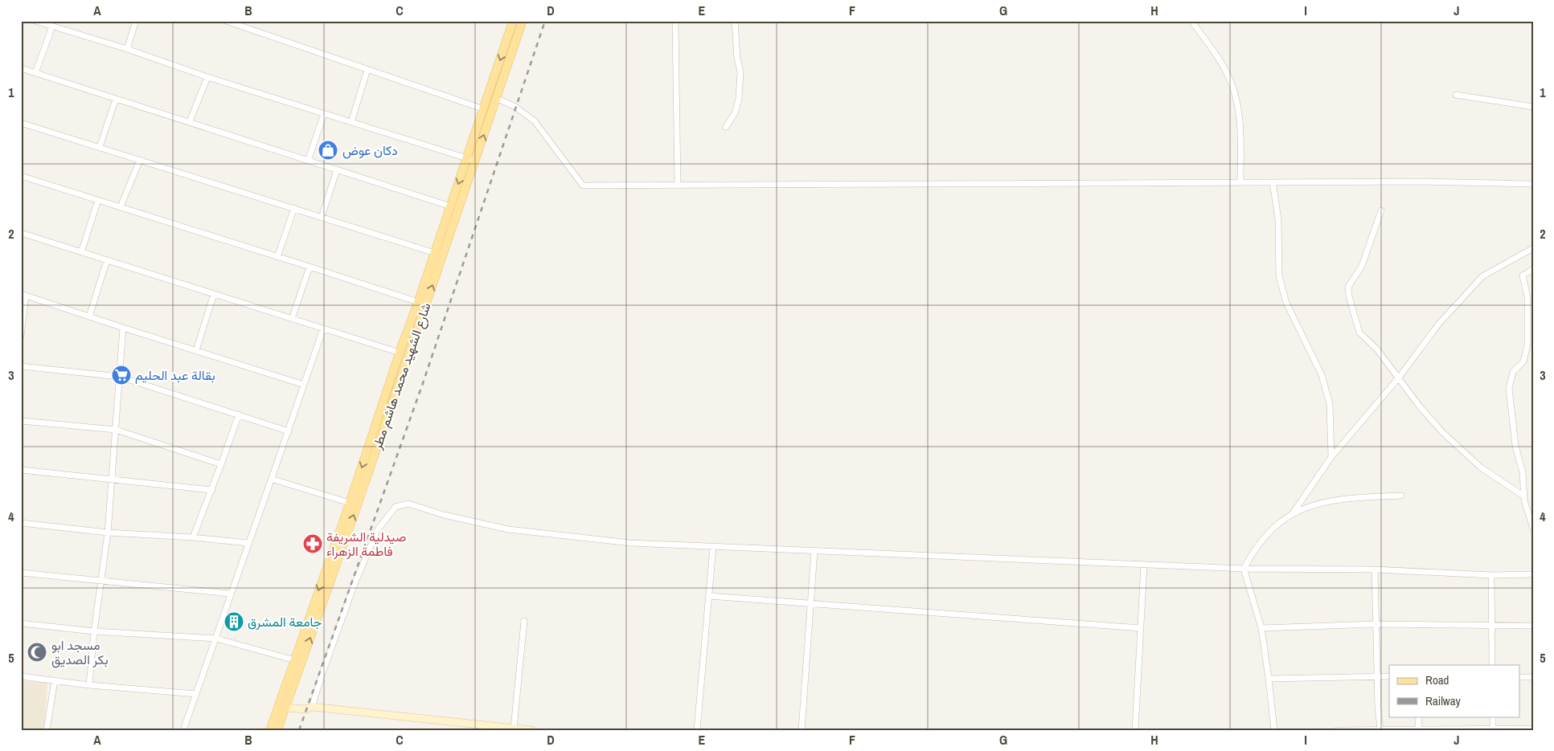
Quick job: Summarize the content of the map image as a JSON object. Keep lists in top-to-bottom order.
{
  "streets": {
    "main road": ["شارع الشهيد محمد هاشم مطر"]
  },
  "places": {
    "shop": ["دكان عوض"],
    "supermarket": ["بقالة عبد الحليم"],
    "pharmacy": ["صيدلية الشريفة فاطمة الزهراء"],
    "building": ["جامعة المشرق"],
    "mosque": ["مسجد ابو بكر الصديق"]
  },
  "legend": ["Road", "Railway"],
  "grid": {
    "columns": [
      "A",
      "B",
      "C",
      "D",
      "E",
      "F",
      "G",
      "H",
      "I",
      "J"
    ],
    "rows": [
      "1",
      "2",
      "3",
      "4",
      "5"
    ]
  }
}
